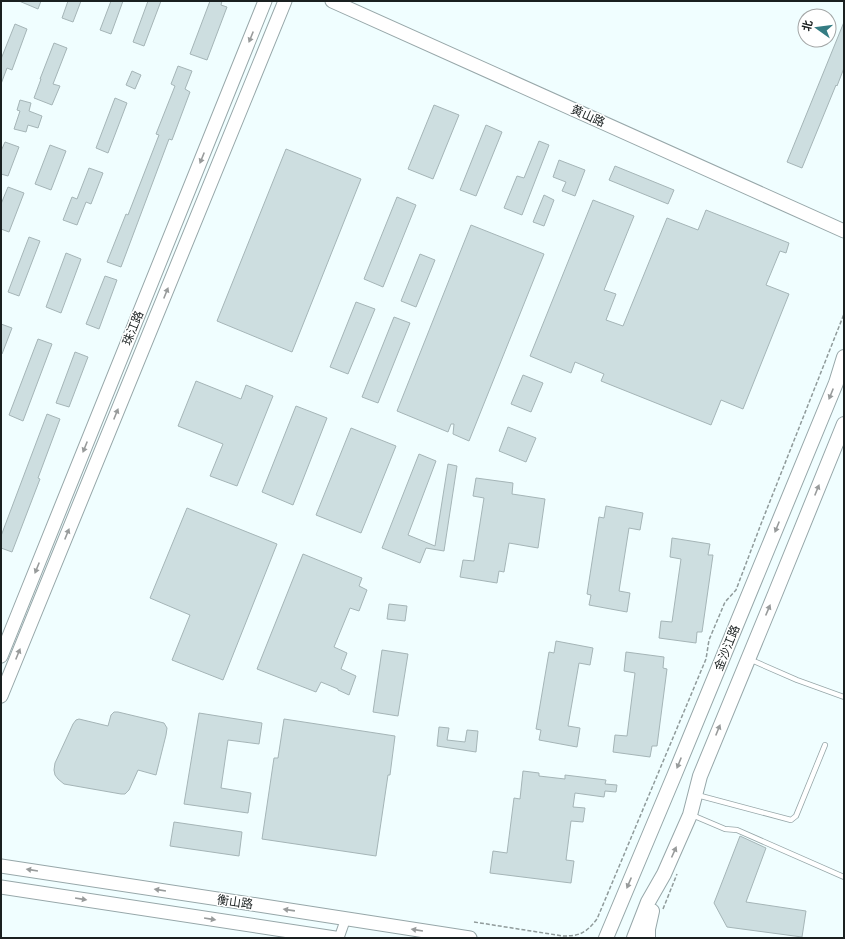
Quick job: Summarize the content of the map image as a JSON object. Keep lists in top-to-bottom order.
{
  "streets": {
    "main road": [
      "黄山路",
      "珠江路",
      "金沙江路",
      "衡山路"
    ]
  },
  "north": "left"
}
